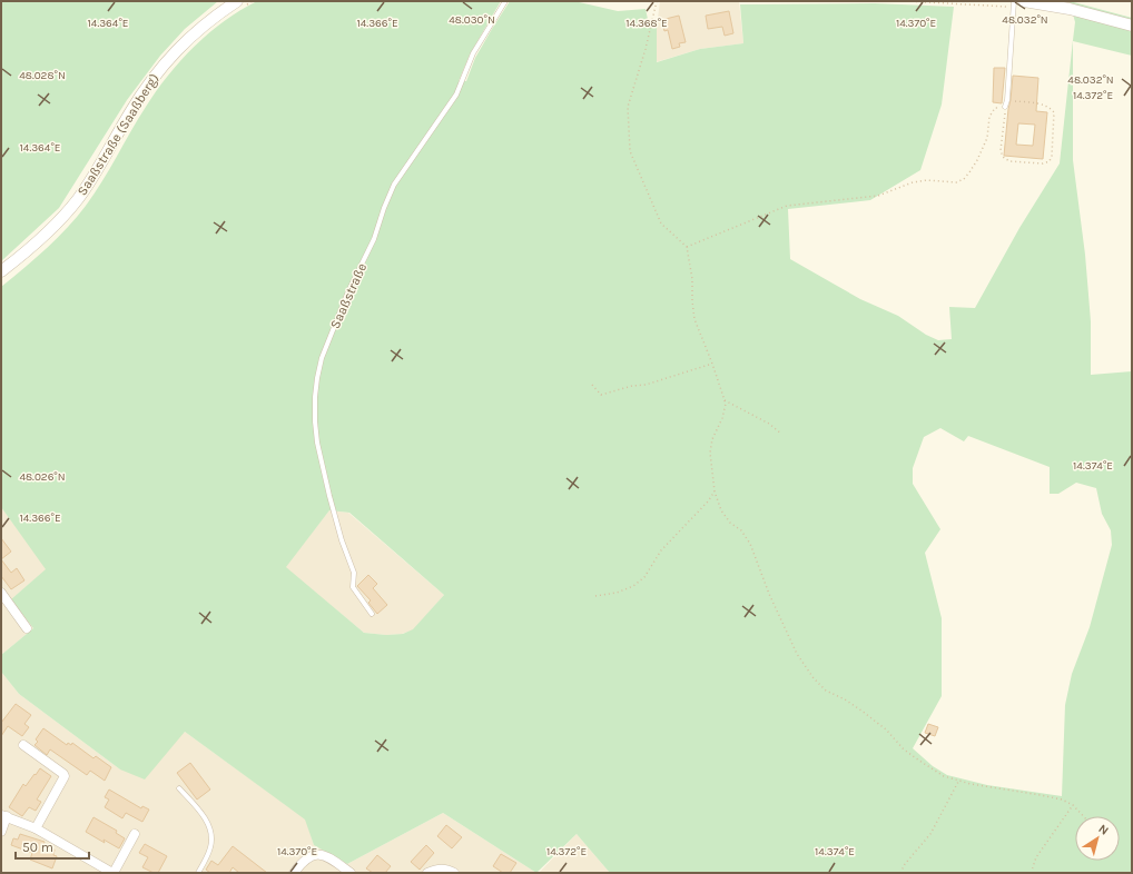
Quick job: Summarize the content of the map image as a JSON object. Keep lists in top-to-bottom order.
{
  "streets": {
    "street": ["Saaßstraße (Saaßberg)"],
    "lane": ["Saaßstraße"]
  },
  "scale_bar": "50 m",
  "north": "top right",
  "coordinates": [
    "48.030°N",
    "48.032°N",
    "14.364°E",
    "14.366°E",
    "14.368°E",
    "14.370°E",
    "48.028°N",
    "14.372°E",
    "14.374°E",
    "48.026°N"
  ]
}
